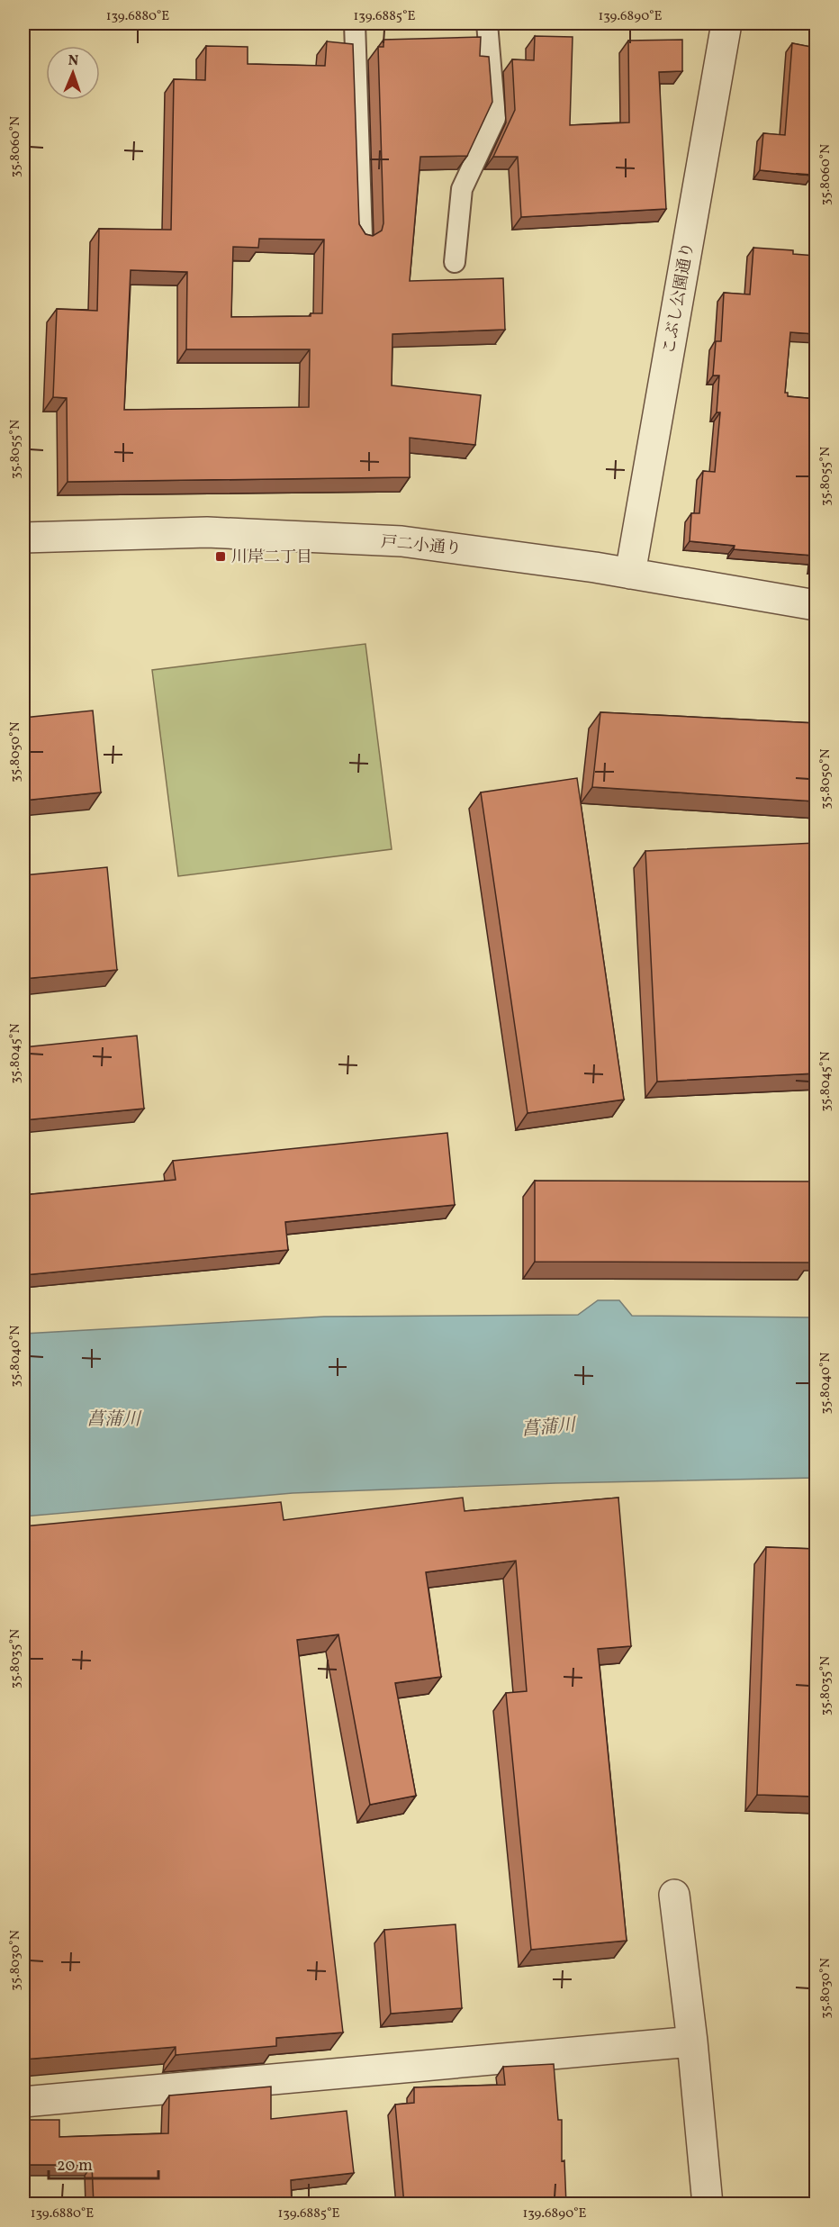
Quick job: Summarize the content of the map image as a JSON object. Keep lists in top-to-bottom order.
{
  "streets": {
    "street": ["こぶし公園通り", "戸二小通り"]
  },
  "crossings": [
    ["こぶし公園通り", "戸二小通り"]
  ],
  "water": ["菖蒲川"],
  "places": {
    "transit": ["川岸二丁目"]
  },
  "scale_bar": "20 m",
  "north": "top",
  "coordinates": [
    "139.6880°E",
    "139.6885°E",
    "139.6890°E",
    "35.8060°N",
    "35.8055°N",
    "35.8050°N",
    "35.8045°N",
    "35.8040°N",
    "35.8035°N",
    "35.8030°N"
  ]
}
